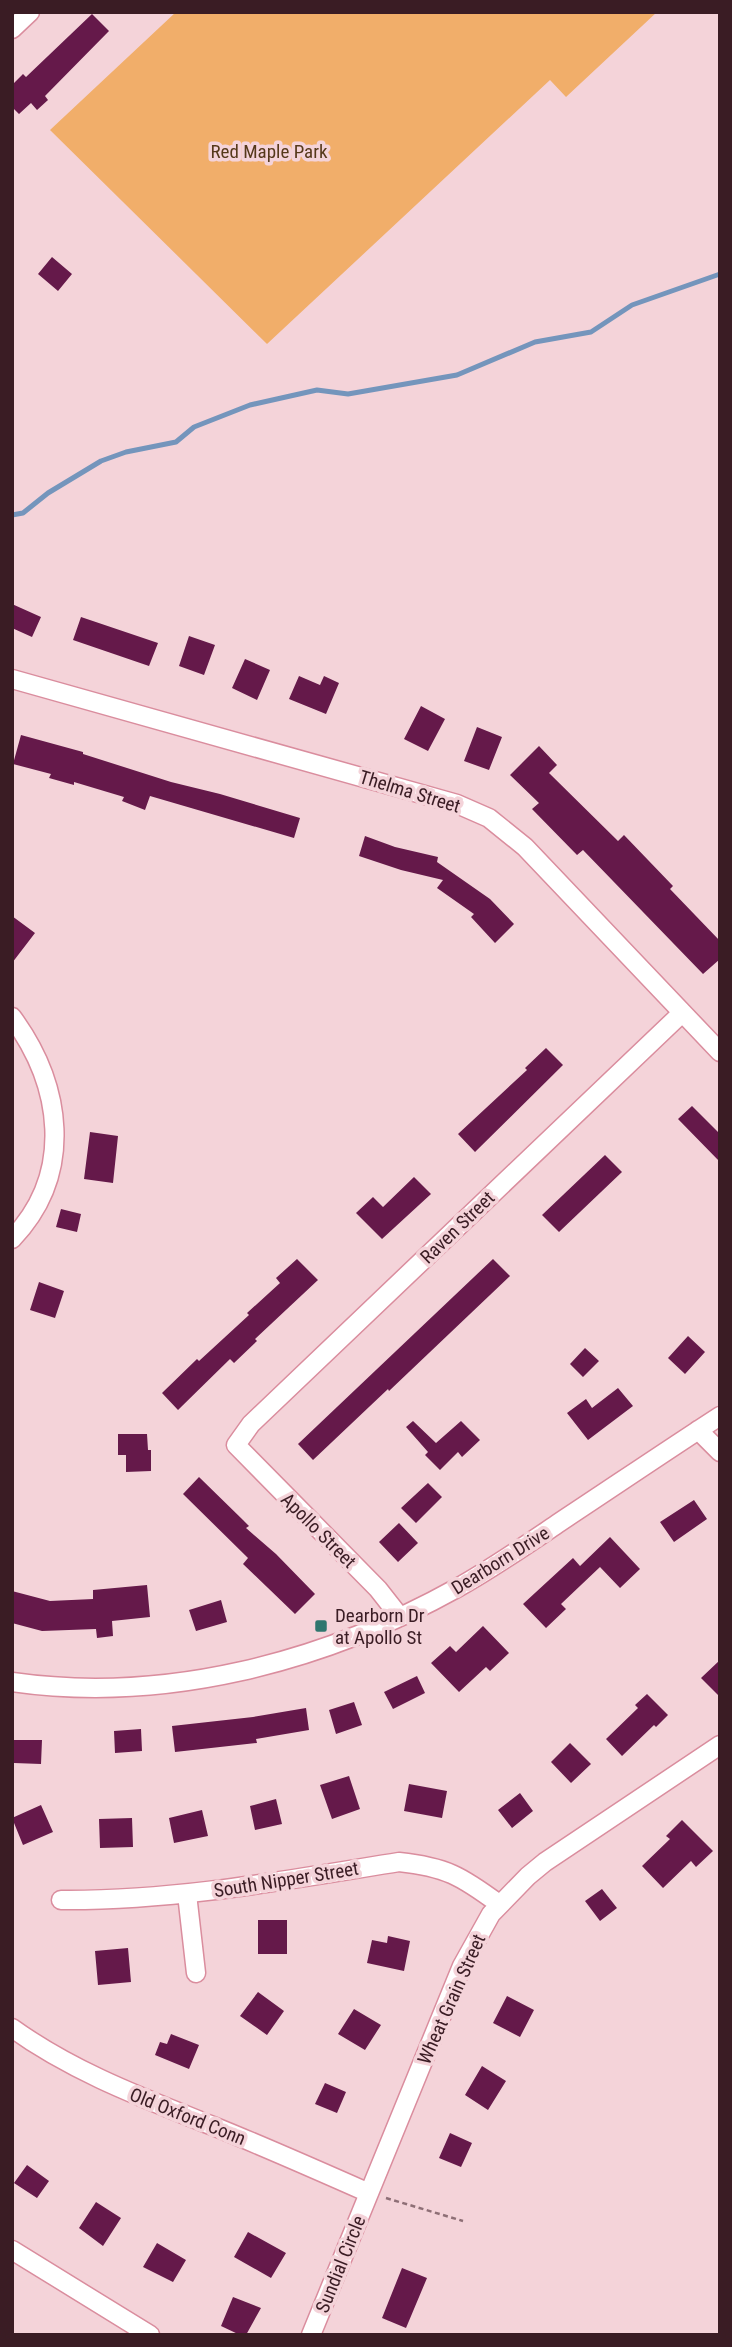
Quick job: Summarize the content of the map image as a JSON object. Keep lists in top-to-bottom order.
{
  "streets": {
    "street": [
      "Thelma Street",
      "Raven Street",
      "Apollo Street",
      "Dearborn Drive",
      "South Nipper Street",
      "Wheat Grain Street",
      "Old Oxford Conn",
      "Sundial Circle"
    ]
  },
  "crossings": [
    ["Thelma Street", "Raven Street"],
    ["Raven Street", "Apollo Street"],
    ["Apollo Street", "Dearborn Drive"],
    ["South Nipper Street", "Wheat Grain Street"],
    ["Wheat Grain Street", "Old Oxford Conn"],
    ["Wheat Grain Street", "Sundial Circle"],
    ["Old Oxford Conn", "Sundial Circle"]
  ],
  "parks": ["Red Maple Park"],
  "places": {
    "transit": ["Dearborn Dr at Apollo St"]
  }
}
